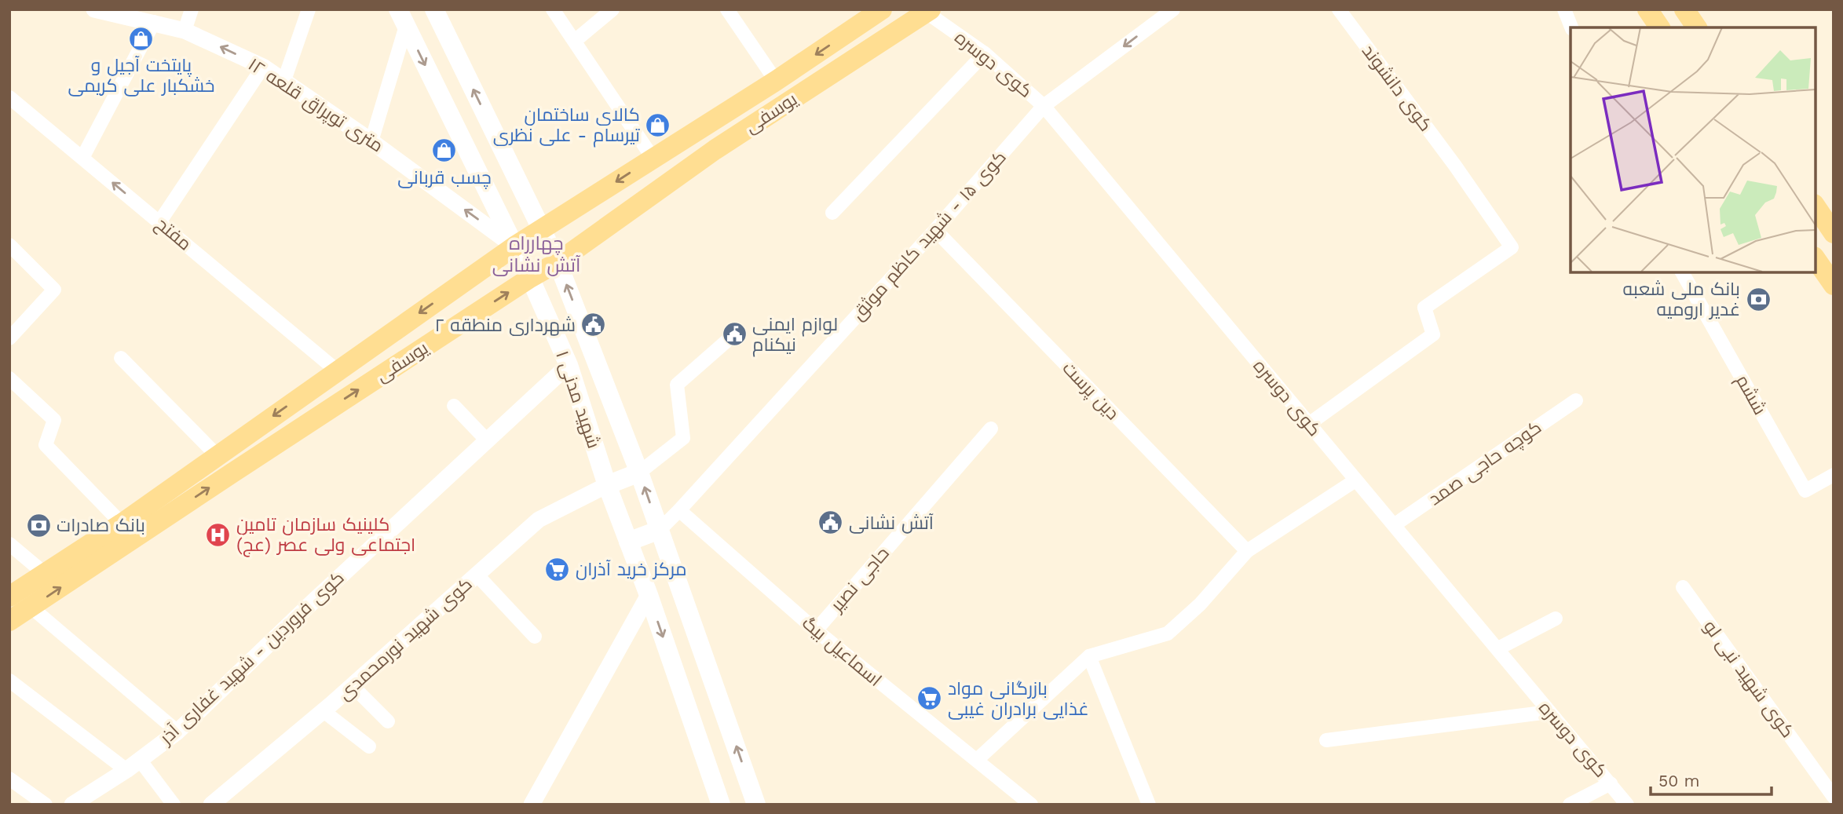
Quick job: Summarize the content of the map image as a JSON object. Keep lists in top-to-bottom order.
{
  "streets": {
    "main road": ["یوسفی", "شهید مدنی ۱"],
    "street": [
      "کوی دوسره",
      "کوی دانشوند",
      "۱۲ متری توپراق قلعه",
      "مفتح",
      "کوی ۱۵ - شهید کاظم موثق",
      "دین پرست",
      "ششم",
      "کوچه حاجی صمد",
      "حاجی نصیر",
      "کوی شهید نورمحمدی",
      "اسماعیل بیگ",
      "کوی فروردین - شهید غفاری آذر",
      "کوی شهید نبی لو"
    ]
  },
  "crossings": [
    ["کوی دوسره", "کوی دانشوند"],
    ["کوی دوسره", "یوسفی"],
    ["کوی دوسره", "کوی ۱۵ - شهید کاظم موثق"],
    ["کوی دوسره", "کوچه حاجی صمد"],
    ["۱۲ متری توپراق قلعه", "یوسفی"],
    ["۱۲ متری توپراق قلعه", "شهید مدنی ۱"],
    ["یوسفی", "مفتح"],
    ["یوسفی", "شهید مدنی ۱"],
    ["کوی ۱۵ - شهید کاظم موثق", "دین پرست"],
    ["کوی ۱۵ - شهید کاظم موثق", "اسماعیل بیگ"],
    ["شهید مدنی ۱", "کوی شهید نورمحمدی"],
    ["شهید مدنی ۱", "کوی فروردین - شهید غفاری آذر"],
    ["حاجی نصیر", "اسماعیل بیگ"]
  ],
  "one_way": ["۱۲ متری توپراق قلعه"],
  "districts": ["چهارراه آتش نشانی"],
  "places": {
    "shop": ["پایتخت آجیل و خشکبار علی کریمی", "کالای ساختمان تیرسام - علی نظری", "چسب قربانی"],
    "bank": ["بانک ملی شعبه غدیر ارومیه", "بانک صادرات"],
    "public building": ["شهرداری منطقه ۲", "لوازم ایمنی نیکنام", "آتش نشانی"],
    "hospital": ["کلینیک سازمان تامین اجتماعی ولی عصر (عج)"],
    "supermarket": ["مرکز خرید آذران", "بازرگانی مواد غذایی برادران غیبی"]
  },
  "scale_bar": "50 m"
}
